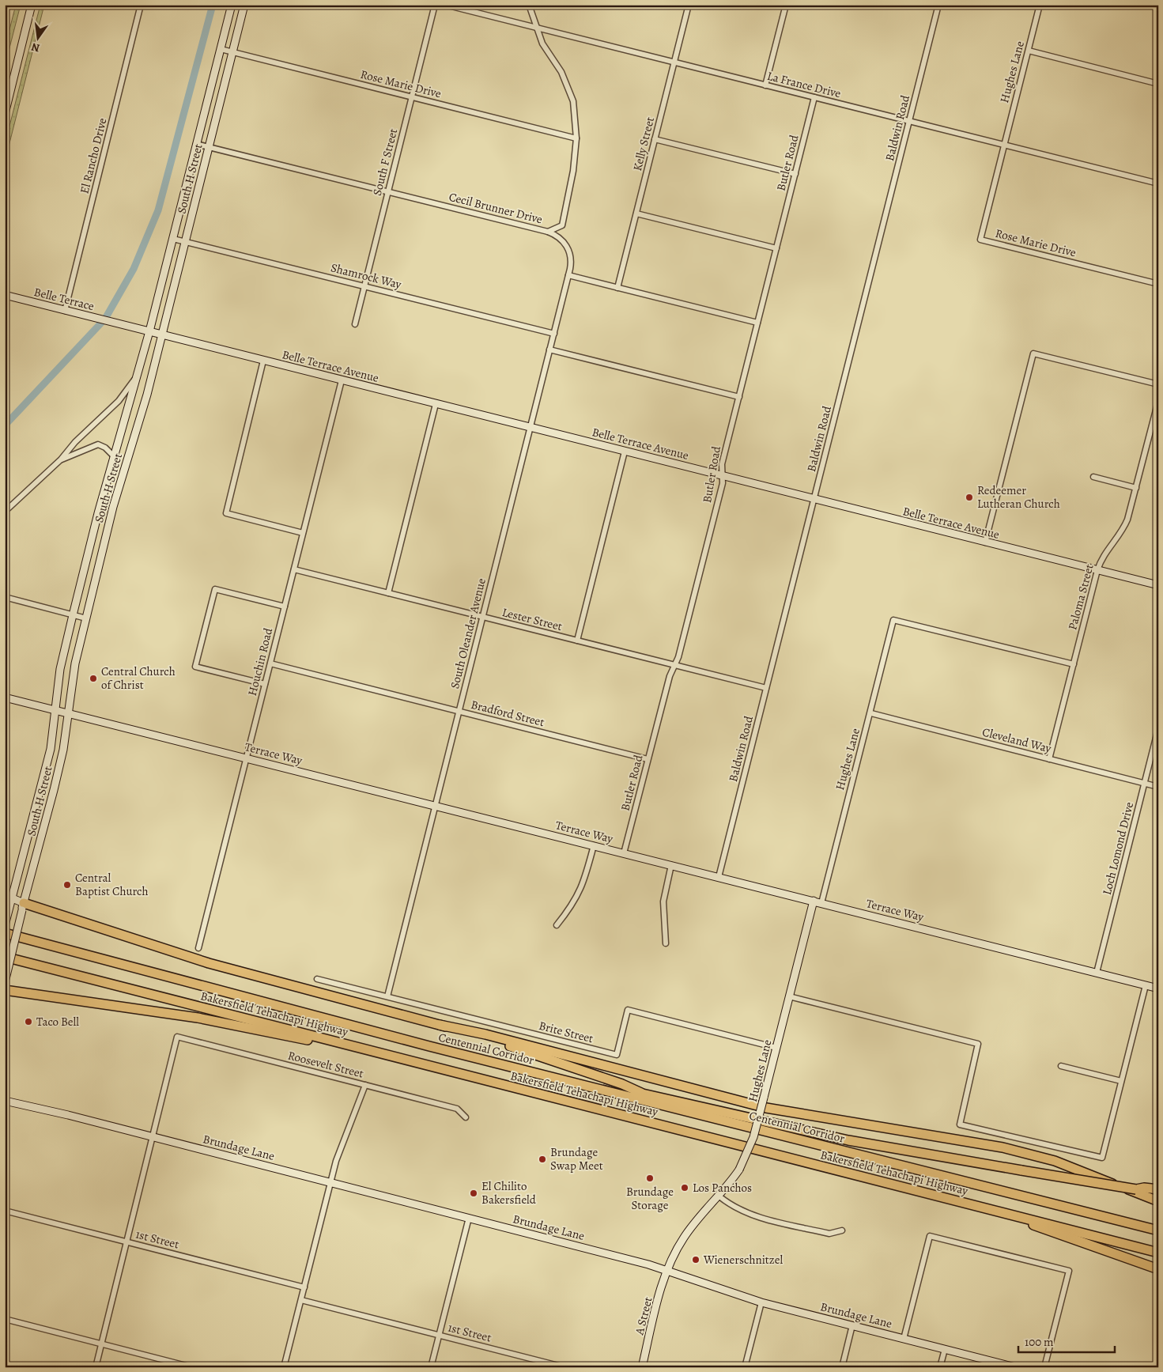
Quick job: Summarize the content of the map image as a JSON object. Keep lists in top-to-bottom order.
{
  "streets": {
    "highway": ["Bakersfield Tehachapi Highway", "Centennial Corridor"],
    "street": [
      "Hughes Lane",
      "Rose Marie Drive",
      "La France Drive",
      "Baldwin Road",
      "Kelly Street",
      "El Rancho Drive",
      "South F Street",
      "Butler Road",
      "South H Street",
      "Cecil Brunner Drive",
      "Shamrock Way",
      "Belle Terrace",
      "Belle Terrace Avenue",
      "Paloma Street",
      "Lester Street",
      "South Oleander Avenue",
      "Houchin Road",
      "Bradford Street",
      "Cleveland Way",
      "Terrace Way",
      "Loch Lomond Drive",
      "Brite Street",
      "Roosevelt Street",
      "Brundage Lane",
      "1st Street",
      "A Street"
    ]
  },
  "crossings": [
    ["Hughes Lane", "Rose Marie Drive"],
    ["Hughes Lane", "La France Drive"],
    ["Hughes Lane", "Paloma Street"],
    ["Hughes Lane", "Cleveland Way"],
    ["Hughes Lane", "Terrace Way"],
    ["Hughes Lane", "Brite Street"],
    ["Hughes Lane", "Brundage Lane"],
    ["Hughes Lane", "A Street"],
    ["Rose Marie Drive", "La France Drive"],
    ["Rose Marie Drive", "South F Street"],
    ["Rose Marie Drive", "South H Street"],
    ["La France Drive", "Baldwin Road"],
    ["La France Drive", "Kelly Street"],
    ["La France Drive", "Butler Road"],
    ["Baldwin Road", "Belle Terrace Avenue"],
    ["Baldwin Road", "Lester Street"],
    ["Baldwin Road", "Terrace Way"],
    ["El Rancho Drive", "Belle Terrace"],
    ["South F Street", "Cecil Brunner Drive"],
    ["South F Street", "Shamrock Way"],
    ["Butler Road", "Belle Terrace Avenue"],
    ["Butler Road", "Lester Street"],
    ["Butler Road", "Bradford Street"],
    ["Butler Road", "Terrace Way"],
    ["South H Street", "Cecil Brunner Drive"],
    ["South H Street", "Shamrock Way"],
    ["South H Street", "Belle Terrace Avenue"],
    ["South H Street", "Terrace Way"],
    ["Cecil Brunner Drive", "South Oleander Avenue"],
    ["Shamrock Way", "South Oleander Avenue"],
    ["Belle Terrace", "Belle Terrace Avenue"],
    ["Belle Terrace Avenue", "Paloma Street"],
    ["Belle Terrace Avenue", "South Oleander Avenue"],
    ["Belle Terrace Avenue", "Houchin Road"],
    ["Paloma Street", "Cleveland Way"],
    ["Lester Street", "South Oleander Avenue"],
    ["Lester Street", "Houchin Road"],
    ["South Oleander Avenue", "Bradford Street"],
    ["South Oleander Avenue", "Terrace Way"],
    ["South Oleander Avenue", "Brite Street"],
    ["Houchin Road", "Bradford Street"],
    ["Houchin Road", "Terrace Way"],
    ["Cleveland Way", "Loch Lomond Drive"],
    ["Terrace Way", "Loch Lomond Drive"],
    ["Bakersfield Tehachapi Highway", "Centennial Corridor"],
    ["Roosevelt Street", "Brundage Lane"],
    ["Brundage Lane", "A Street"]
  ],
  "places": [
    "Redeemer Lutheran Church",
    "Central Church of Christ",
    "Central Baptist Church",
    "Taco Bell",
    "Brundage Swap Meet",
    "Brundage Storage",
    "Los Panchos",
    "El Chilito Bakersfield",
    "Wienerschnitzel"
  ],
  "scale_bar": "100 m",
  "north": "bottom"
}
